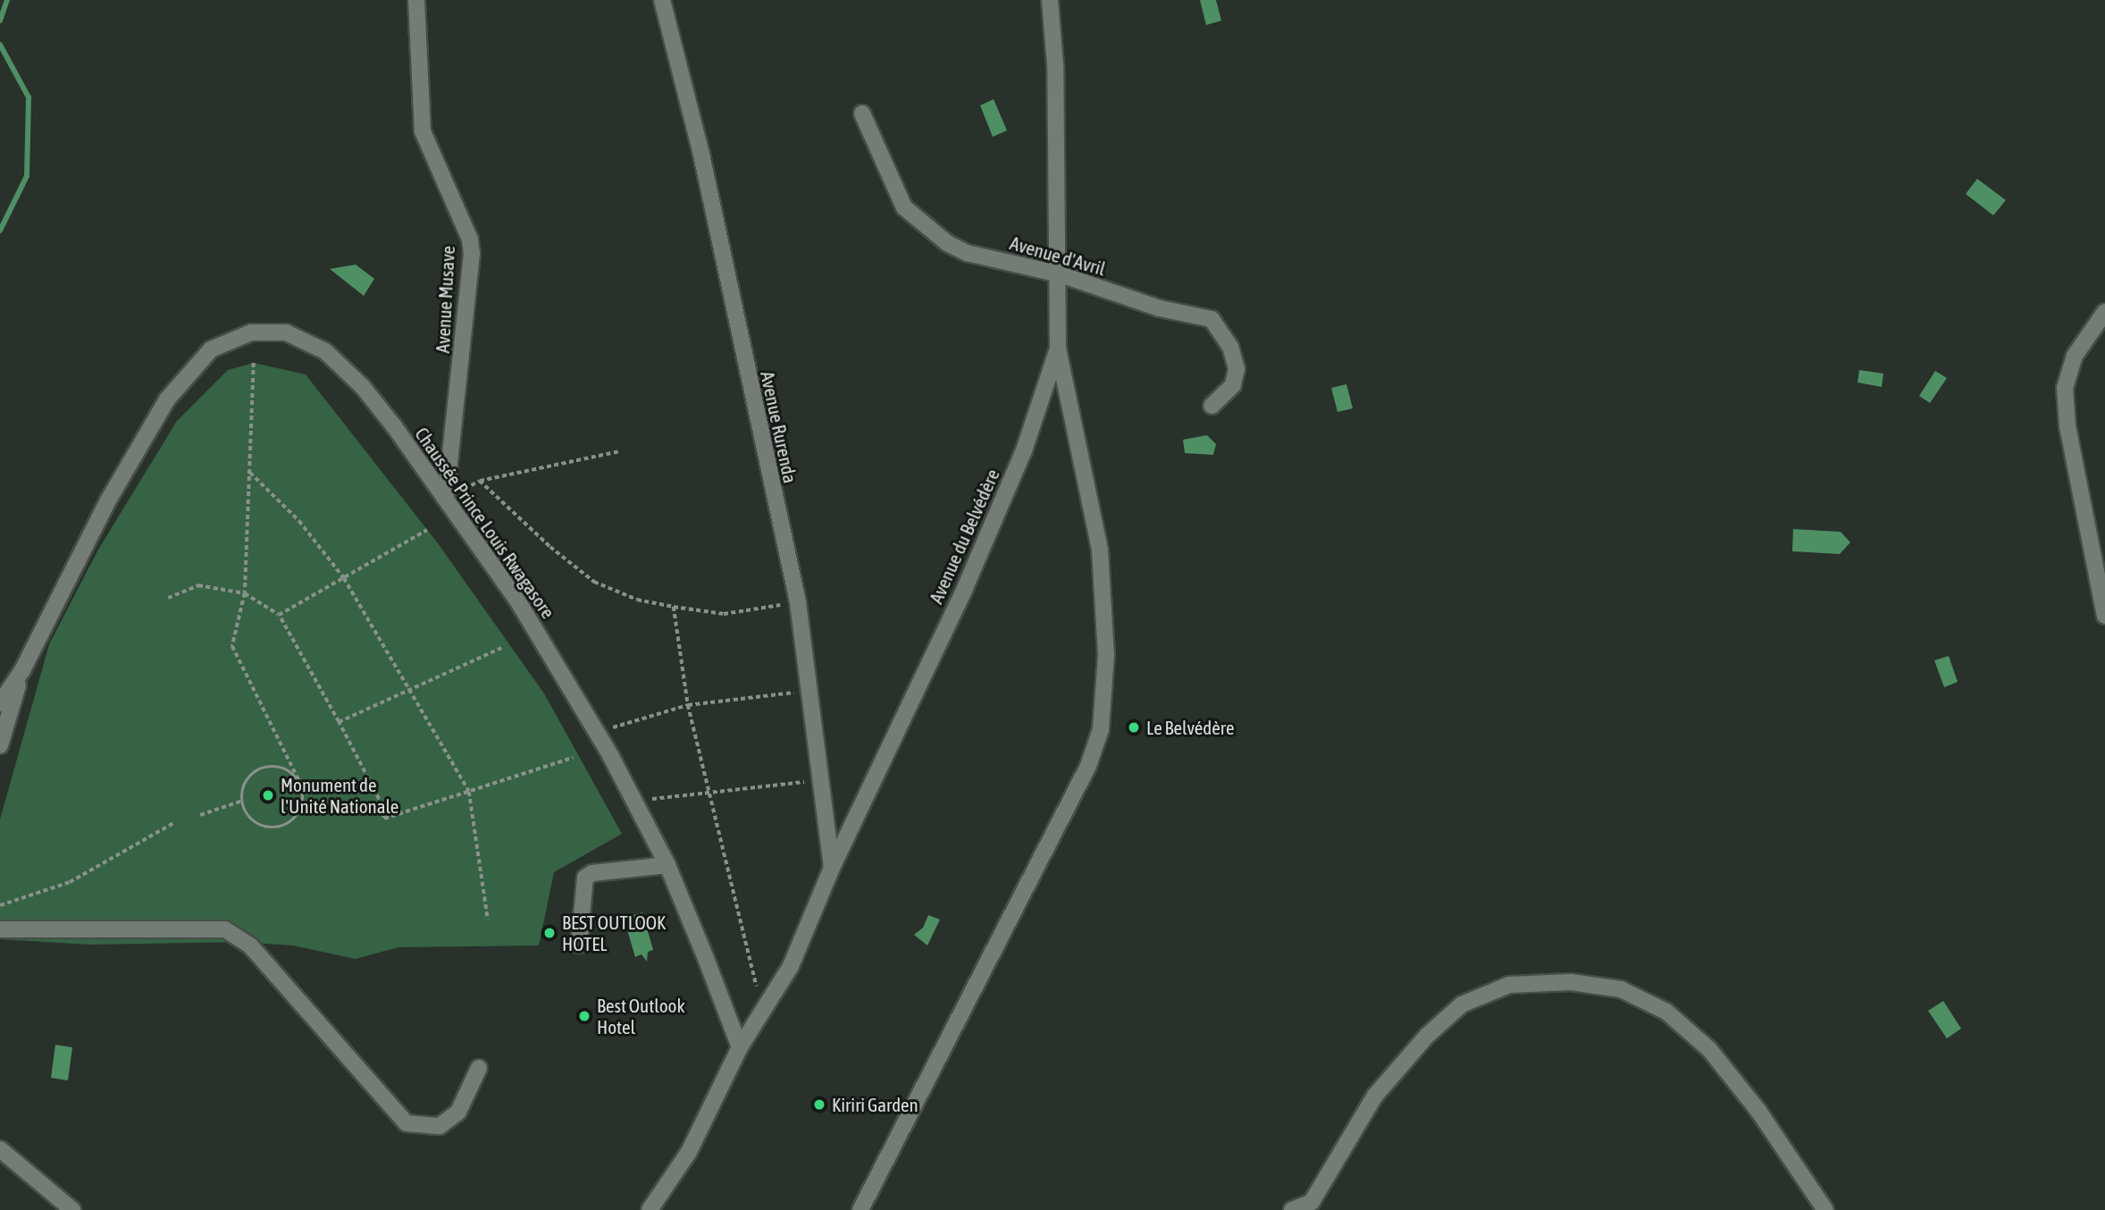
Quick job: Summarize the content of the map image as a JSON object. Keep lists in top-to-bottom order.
{
  "streets": {
    "street": [
      "Avenue d'Avril",
      "Avenue Musave",
      "Avenue Rurenda",
      "Chaussée Prince Louis Rwagasore",
      "Avenue du Belvédère"
    ]
  },
  "crossings": [
    ["Avenue d'Avril", "Avenue du Belvédère"],
    ["Avenue Musave", "Chaussée Prince Louis Rwagasore"],
    ["Avenue Rurenda", "Avenue du Belvédère"],
    ["Chaussée Prince Louis Rwagasore", "Avenue du Belvédère"]
  ],
  "places": [
    "Le Belvédère",
    "Monument de l'Unité Nationale",
    "BEST OUTLOOK HOTEL",
    "Best Outlook Hotel",
    "Kiriri Garden"
  ]
}
